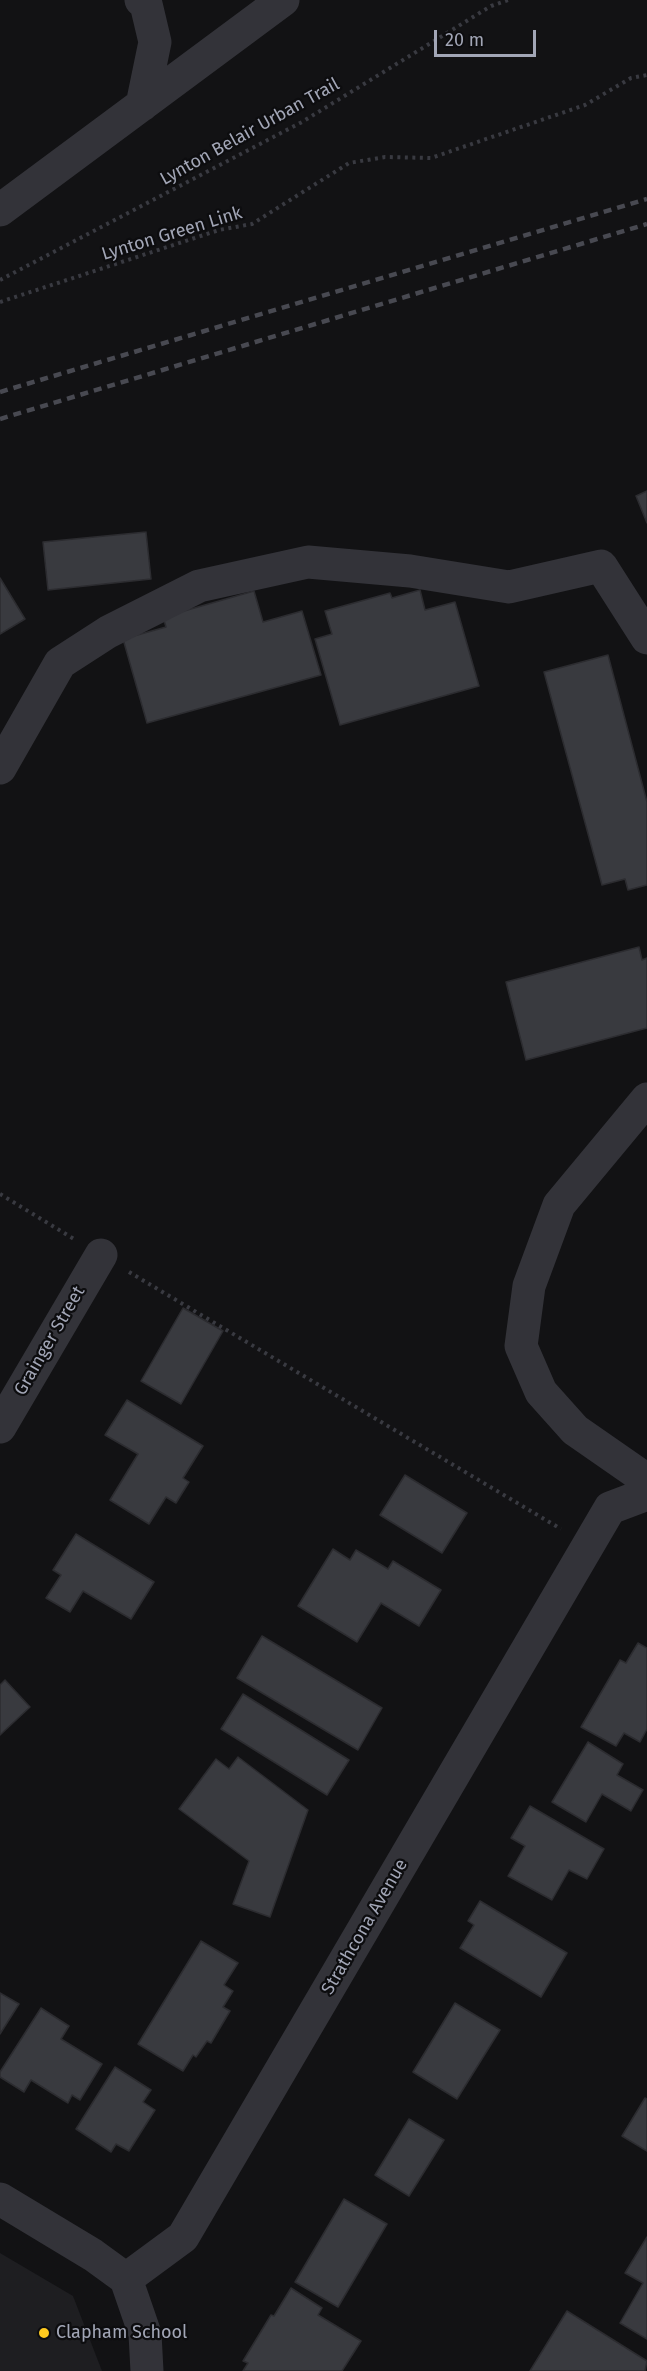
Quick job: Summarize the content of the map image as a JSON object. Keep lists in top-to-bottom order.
{
  "streets": {
    "street": ["Grainger Street", "Strathcona Avenue"],
    "path": ["Lynton Belair Urban Trail", "Lynton Green Link"]
  },
  "places": ["Clapham School"],
  "scale_bar": "20 m"
}
